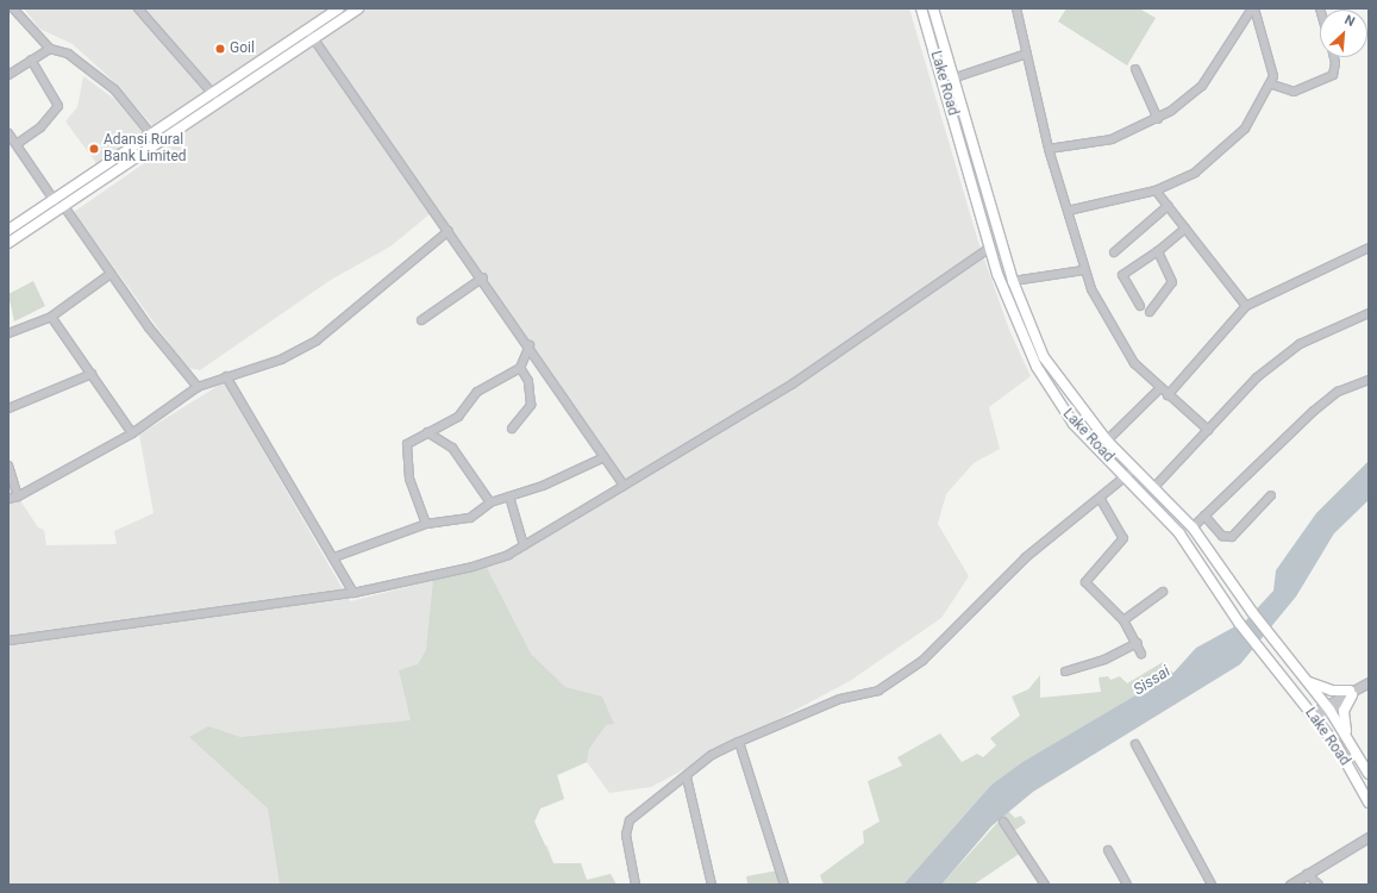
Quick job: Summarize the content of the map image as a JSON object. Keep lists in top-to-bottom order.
{
  "streets": {
    "main road": ["Lake Road"]
  },
  "water": ["Sissai"],
  "places": ["Goil", "Adansi Rural Bank Limited"],
  "north": "top right"
}
